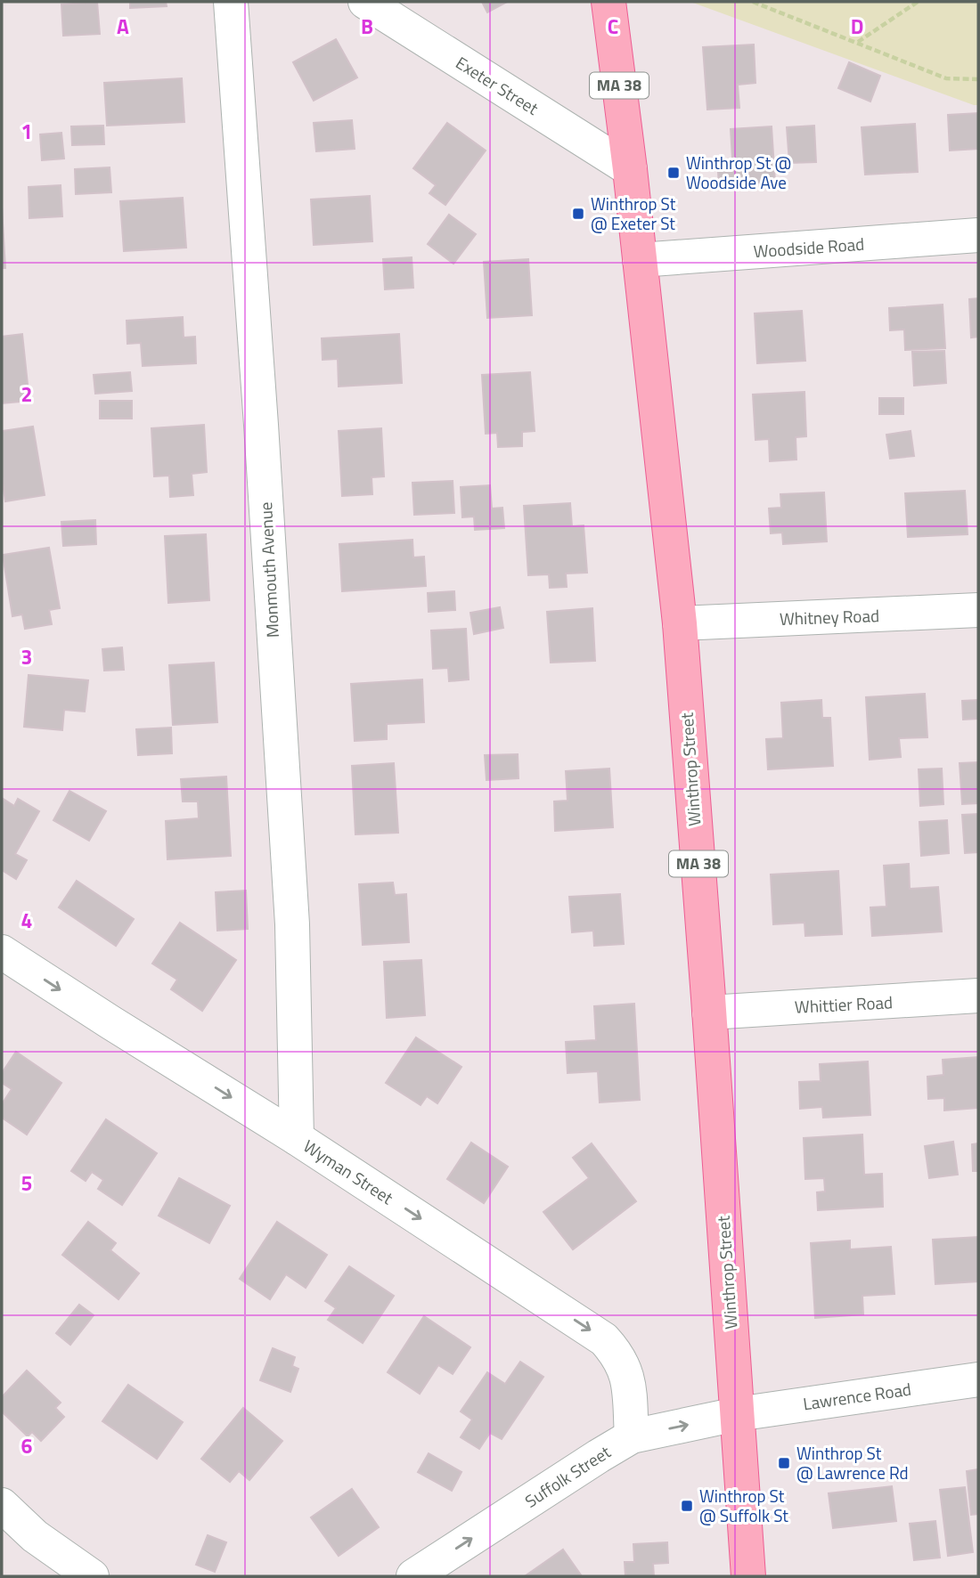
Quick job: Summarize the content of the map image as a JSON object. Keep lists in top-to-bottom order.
{
  "streets": {
    "main road": ["MA 38", "Winthrop Street"],
    "street": [
      "Exeter Street",
      "Woodside Road",
      "Monmouth Avenue",
      "Whitney Road",
      "Whittier Road",
      "Wyman Street",
      "Lawrence Road",
      "Suffolk Street"
    ]
  },
  "crossings": [
    ["Exeter Street", "Winthrop Street"],
    ["Woodside Road", "Winthrop Street"],
    ["Monmouth Avenue", "Wyman Street"],
    ["Whitney Road", "Winthrop Street"],
    ["Winthrop Street", "Whittier Road"],
    ["Winthrop Street", "Lawrence Road"],
    ["Winthrop Street", "Suffolk Street"],
    ["Wyman Street", "Suffolk Street"],
    ["Lawrence Road", "Suffolk Street"]
  ],
  "one_way": ["Wyman Street", "Suffolk Street"],
  "places": {
    "transit": [
      "Winthrop St @ Woodside Ave",
      "Winthrop St @ Exeter St",
      "Winthrop St @ Lawrence Rd",
      "Winthrop St @ Suffolk St"
    ]
  },
  "grid": {
    "columns": [
      "A",
      "B",
      "C",
      "D"
    ],
    "rows": [
      "1",
      "2",
      "3",
      "4",
      "5",
      "6"
    ]
  }
}
